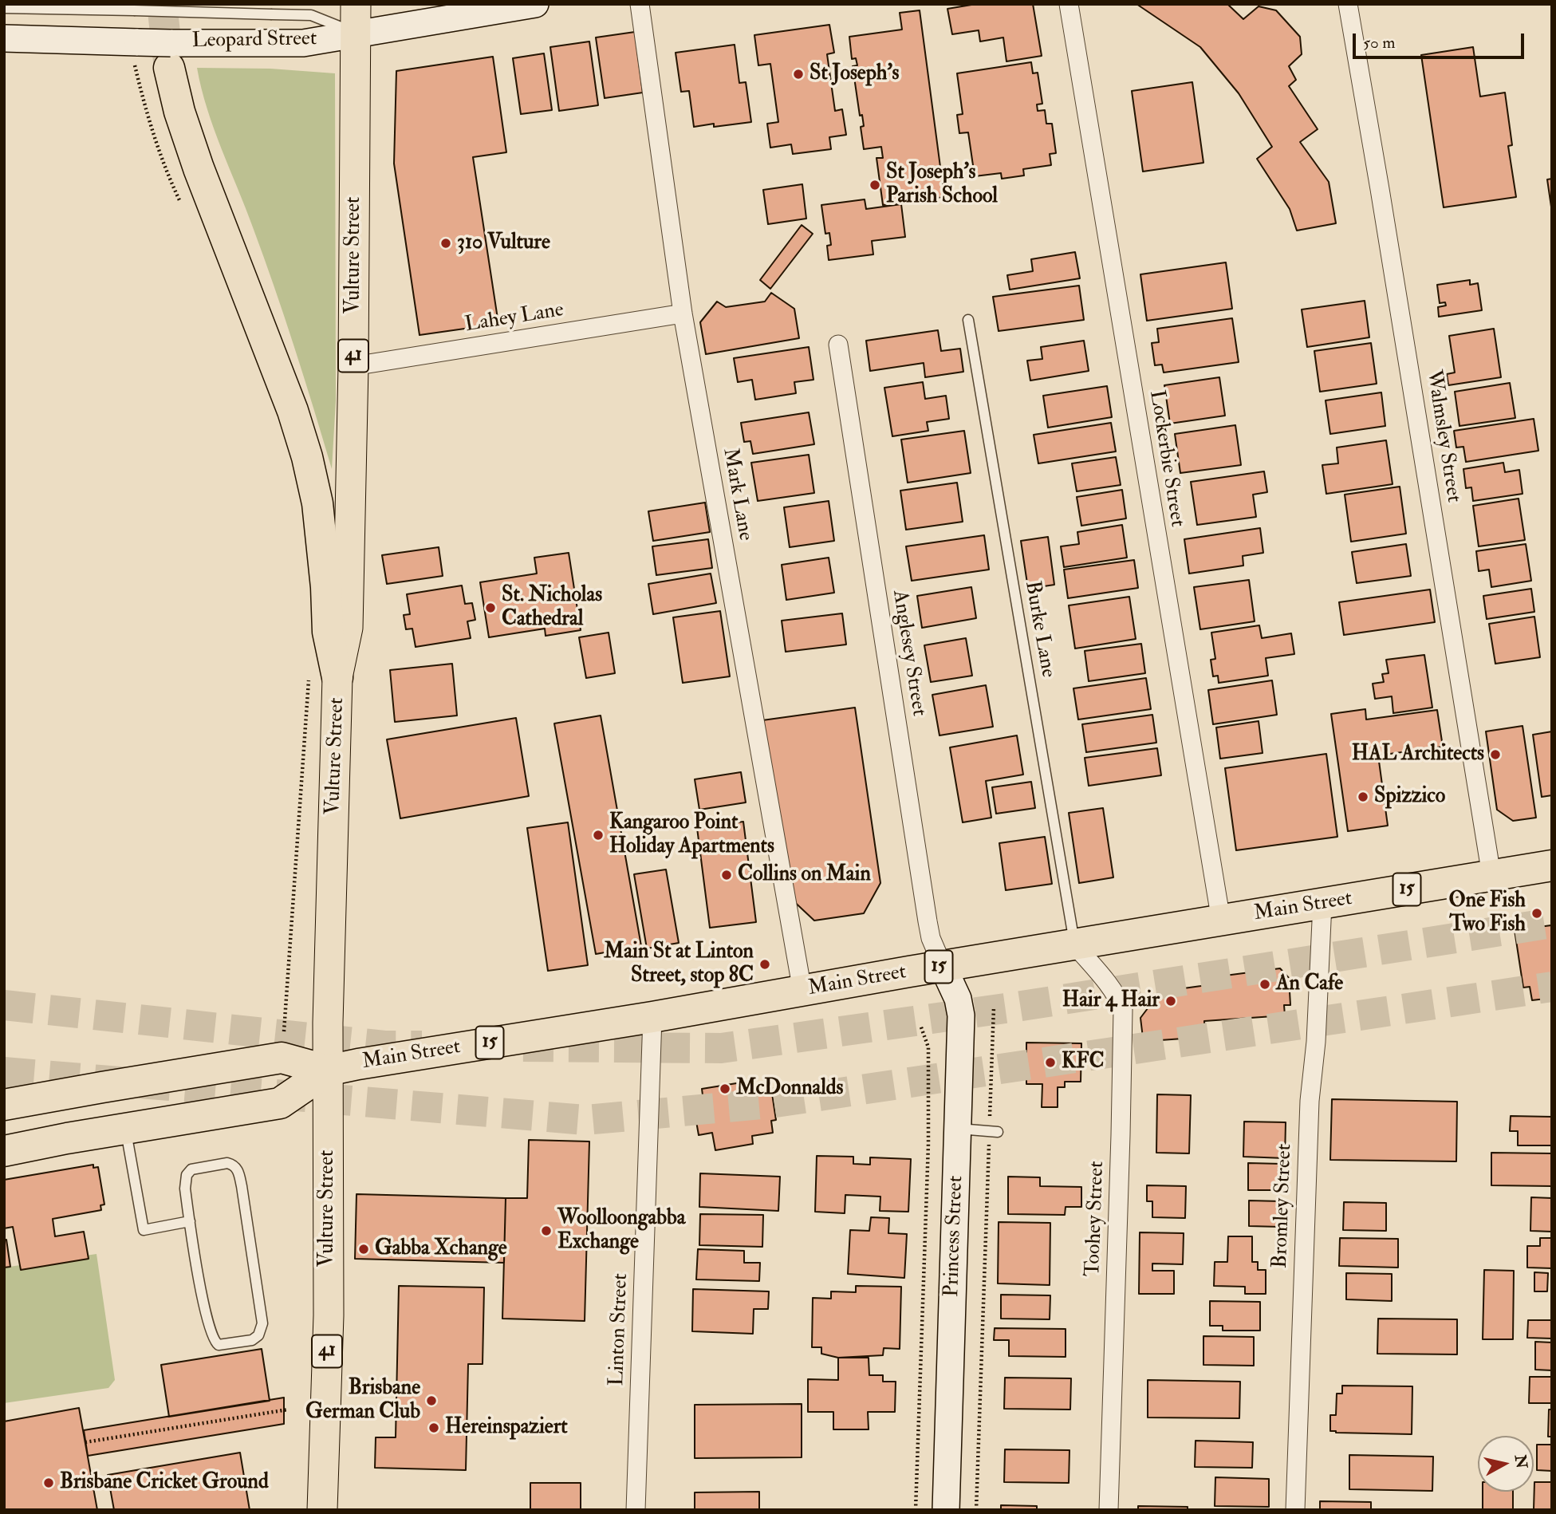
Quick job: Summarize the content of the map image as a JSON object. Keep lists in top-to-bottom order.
{
  "streets": {
    "highway": ["15", "Main Street"],
    "main road": ["Vulture Street", "41"],
    "street": [
      "Leopard Street",
      "Lahey Lane",
      "Walmsley Street",
      "Lockerbie Street",
      "Mark Lane",
      "Anglesey Street",
      "Bromley Street",
      "Toohey Street",
      "Princess Street",
      "Linton Street"
    ],
    "lane": ["Burke Lane"]
  },
  "crossings": [
    ["Leopard Street", "Vulture Street"],
    ["Vulture Street", "Lahey Lane"],
    ["Vulture Street", "Main Street"],
    ["Lahey Lane", "Mark Lane"],
    ["Walmsley Street", "Main Street"],
    ["Lockerbie Street", "Main Street"],
    ["Mark Lane", "Main Street"],
    ["Burke Lane", "Main Street"],
    ["Burke Lane", "Toohey Street"],
    ["Anglesey Street", "Main Street"],
    ["Anglesey Street", "Princess Street"],
    ["Main Street", "Bromley Street"],
    ["Main Street", "Toohey Street"],
    ["Main Street", "Princess Street"],
    ["Main Street", "Linton Street"]
  ],
  "places": [
    "St Joseph's",
    "St Joseph's Parish School",
    "310 Vulture",
    "St. Nicholas Cathedral",
    "HAL Architects",
    "Spizzico",
    "Kangaroo Point Holiday Apartments",
    "Collins on Main",
    "One Fish Two Fish",
    "Main St at Linton Street, stop 8C",
    "An Cafe",
    "Hair 4 Hair",
    "KFC",
    "McDonnalds",
    "Woolloongabba Exchange",
    "Gabba Xchange",
    "Brisbane German Club",
    "Hereinspaziert",
    "Brisbane Cricket Ground"
  ],
  "scale_bar": "50 m",
  "north": "right"
}
